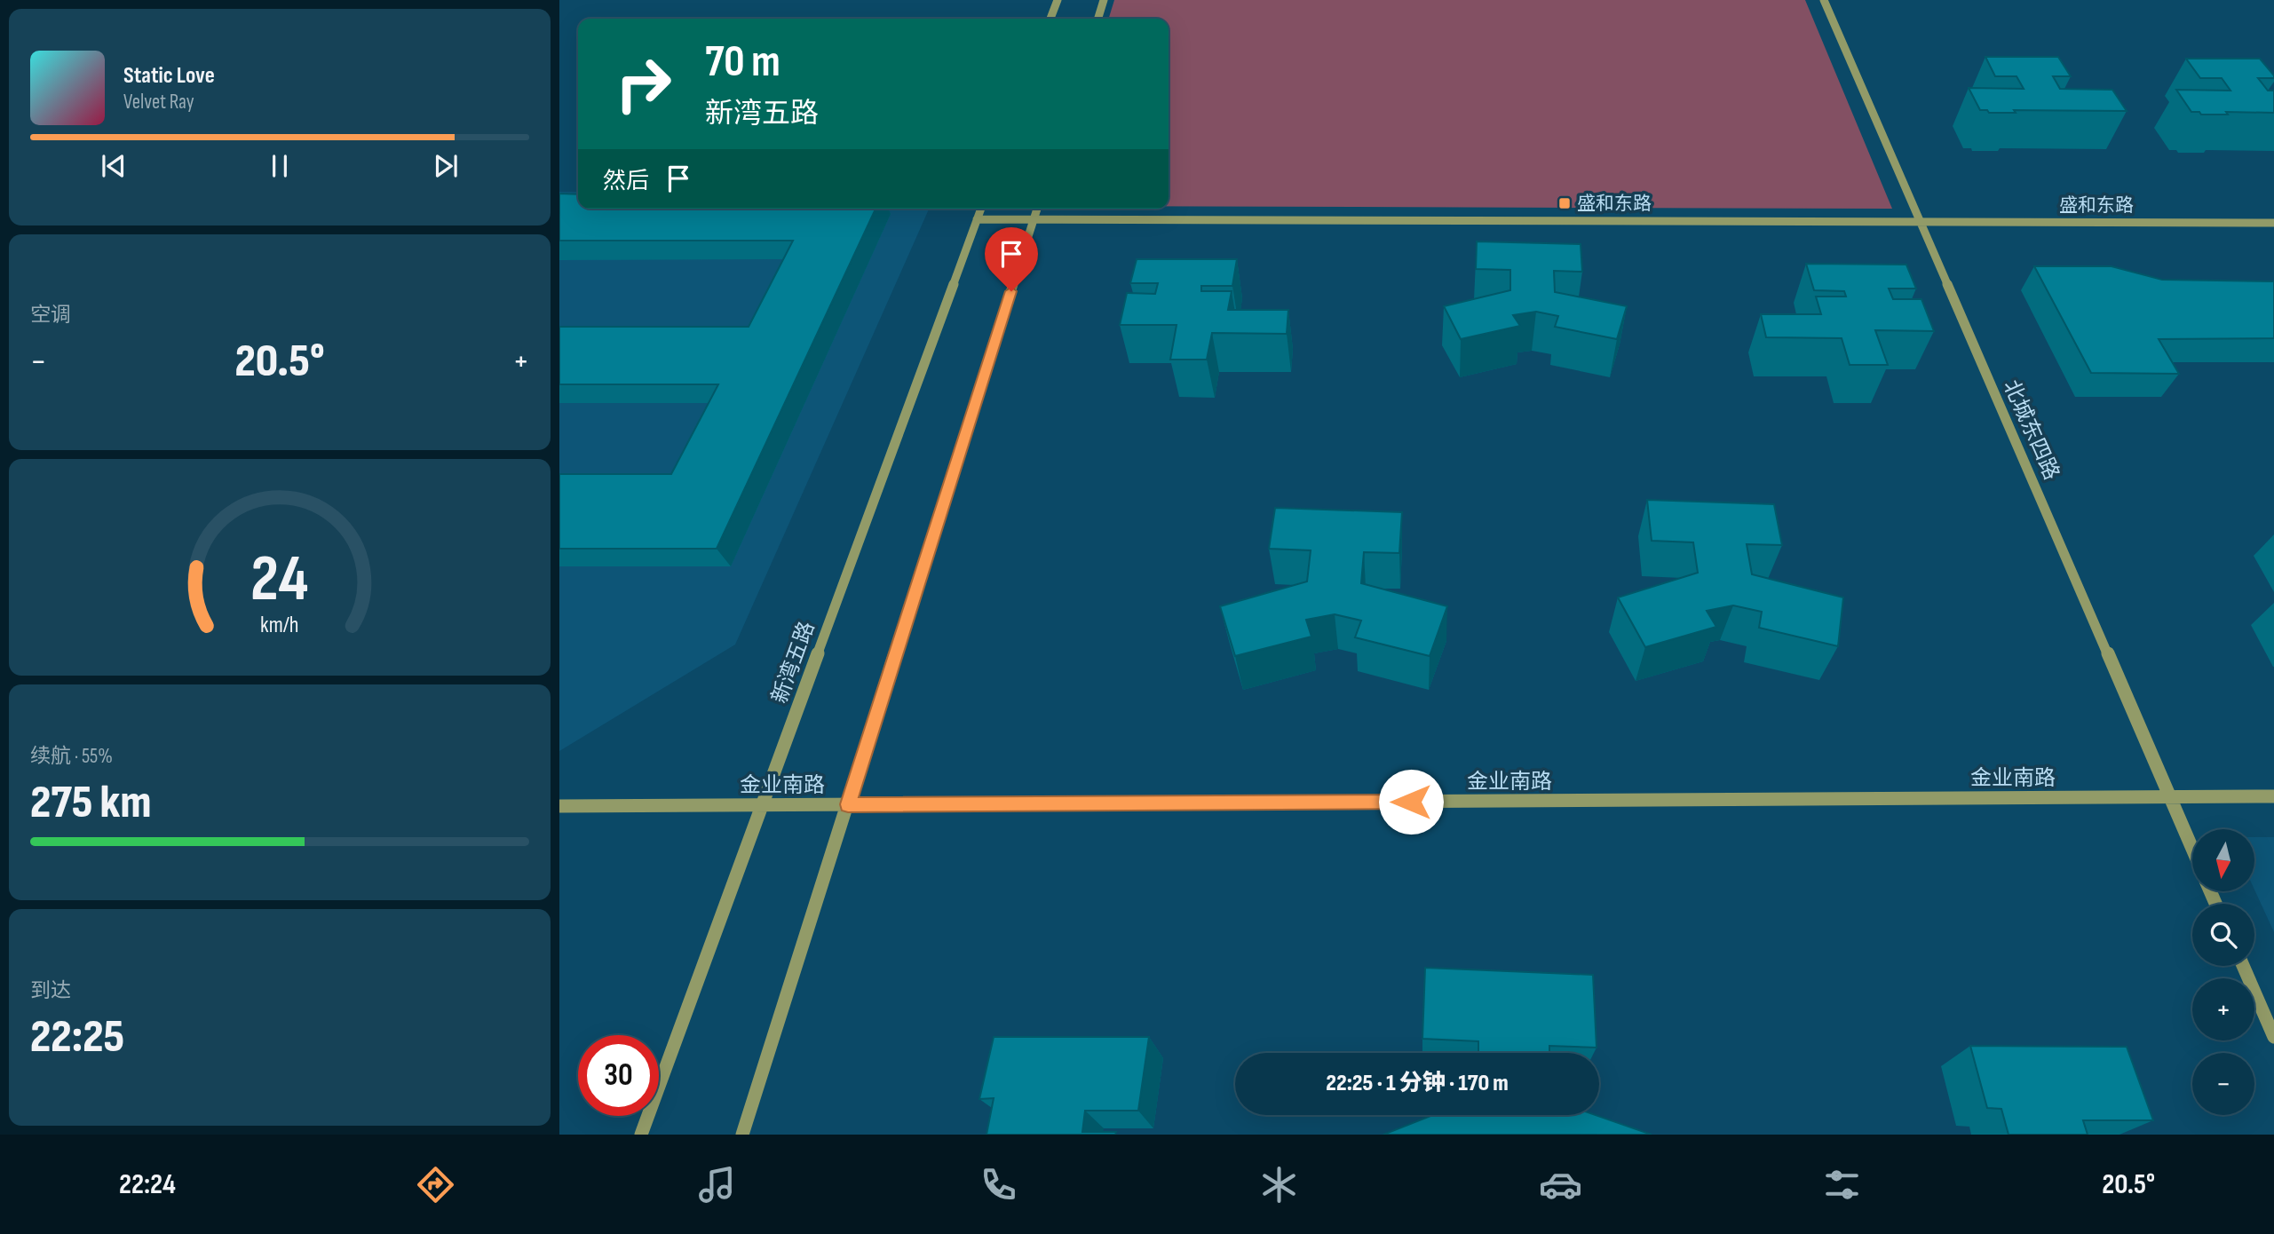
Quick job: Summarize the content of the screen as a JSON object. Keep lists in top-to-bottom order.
{
  "streets": {
    "street": [
      "盛和东路",
      "北城东四路",
      "新湾五路",
      "金业南路"
    ]
  },
  "crossings": [
    ["盛和东路", "北城东四路"],
    ["盛和东路", "新湾五路"],
    ["北城东四路", "金业南路"],
    ["新湾五路", "金业南路"]
  ],
  "places": {
    "transit": ["盛和东路"]
  },
  "north": "bottom",
  "page": {
    "turn": ["70 m", "新湾五路"],
    "song": ["Static Love", "Velvet Ray"],
    "then": "然后",
    "tile": [
      "空调",
      ["续航 · 55%", "275 km"],
      ["到达", "22:25"]
    ],
    "heat": ["−", "20.5°", "+"],
    "map_buttons": ["+", "−"],
    "limit": "30",
    "trip": "22:25 · 1 分钟 · 170 m",
    "tabs": ["22:24", "20.5°"],
    "gauge": ["24", "km/h"]
  }
}
